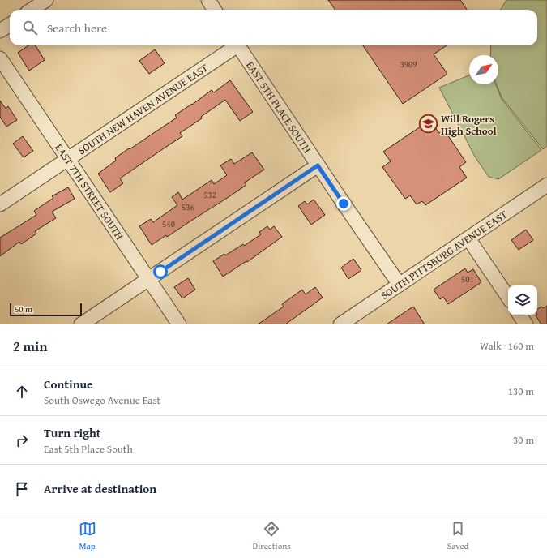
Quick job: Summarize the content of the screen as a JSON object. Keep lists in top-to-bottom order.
{
  "streets": {
    "street": [
      "EAST 5TH PLACE SOUTH",
      "SOUTH NEW HAVEN AVENUE EAST",
      "EAST 7TH STREET SOUTH",
      "SOUTH PITTSBURG AVENUE EAST"
    ]
  },
  "crossings": [
    ["EAST 5TH PLACE SOUTH", "SOUTH PITTSBURG AVENUE EAST"],
    ["SOUTH NEW HAVEN AVENUE EAST", "EAST 7TH STREET SOUTH"]
  ],
  "places": {
    "school or university": ["Will Rogers High School"]
  },
  "house_numbers": [
    "3909",
    "532",
    "536",
    "540",
    "501"
  ],
  "scale_bar": "50 m",
  "north": "top right",
  "page": {
    "search": "Search here",
    "scale": "50 m",
    "heading": ["2 min", "Walk · 160 m"],
    "list": [
      ["Continue", "South Oswego Avenue East", "130 m"],
      ["Turn right", "East 5th Place South", "30 m"],
      "Arrive at destination"
    ],
    "nav": ["Map", "Directions", "Saved"]
  }
}
